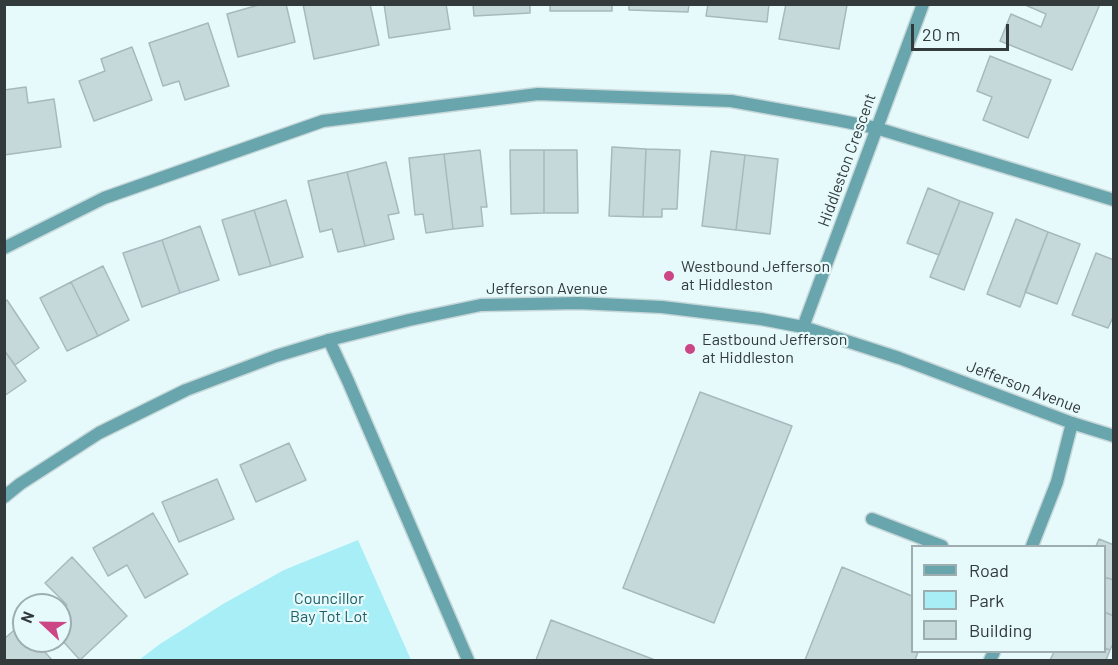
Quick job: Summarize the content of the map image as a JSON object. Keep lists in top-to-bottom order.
{
  "streets": {
    "street": ["Hiddleston Crescent", "Jefferson Avenue"]
  },
  "crossings": [
    ["Hiddleston Crescent", "Jefferson Avenue"]
  ],
  "parks": ["Councillor Bay Tot Lot"],
  "places": ["Westbound Jefferson at Hiddleston", "Eastbound Jefferson at Hiddleston"],
  "legend": ["Road", "Park", "Building"],
  "scale_bar": "20 m",
  "north": "left"
}
